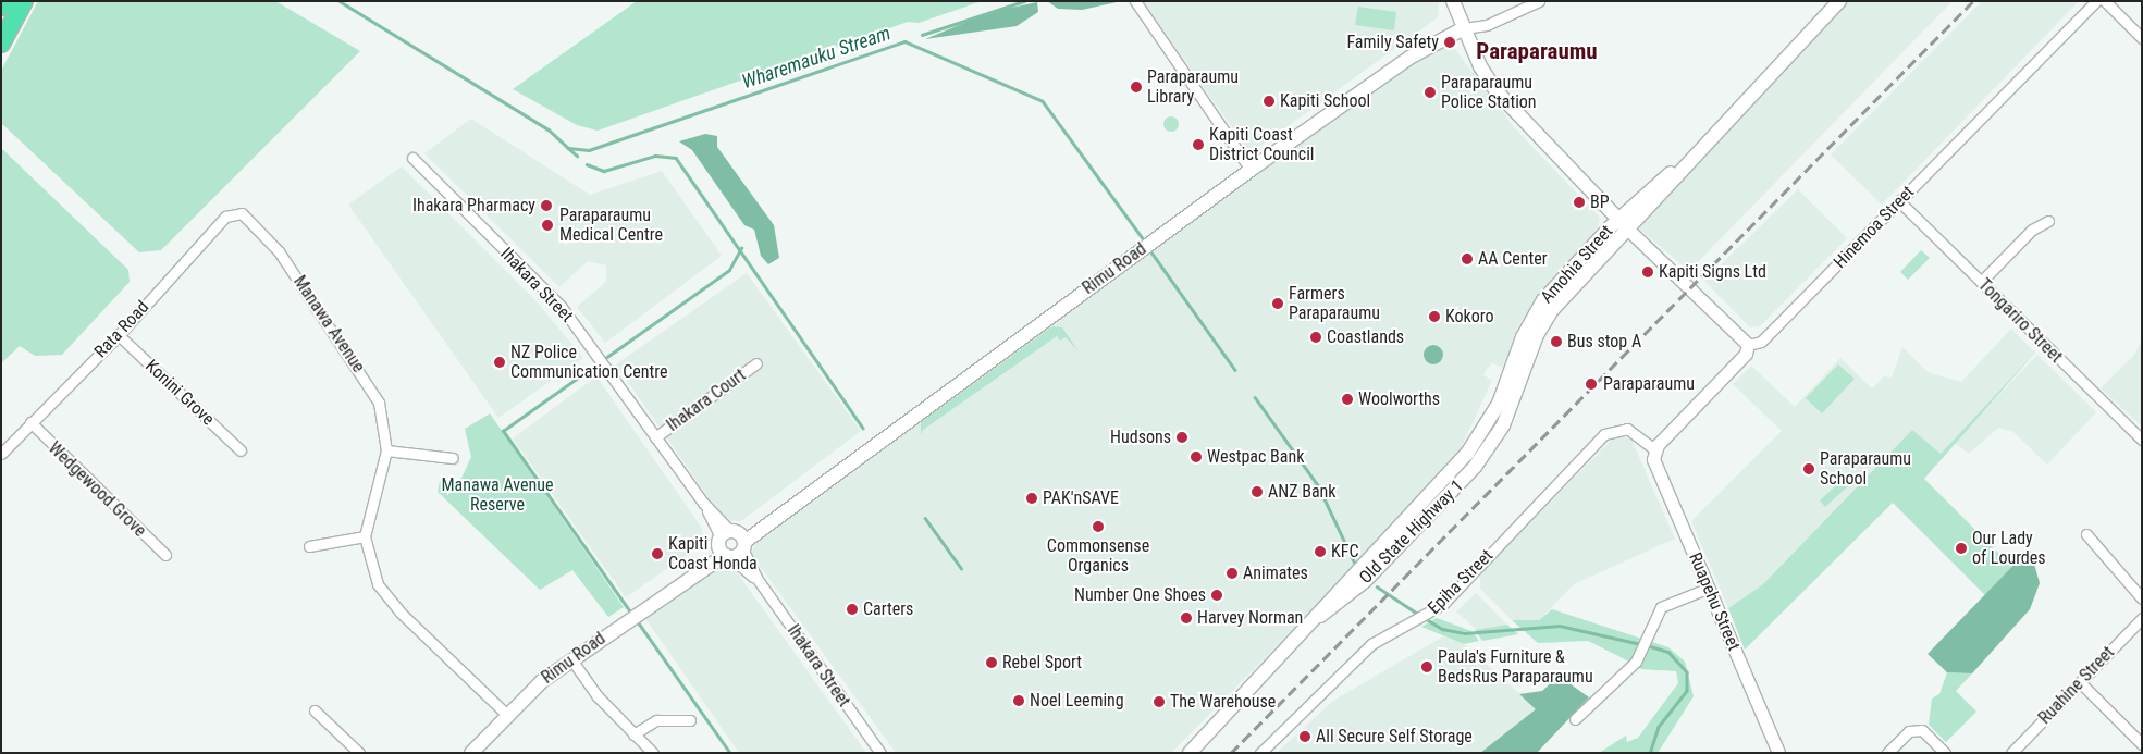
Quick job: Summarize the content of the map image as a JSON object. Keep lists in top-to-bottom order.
{
  "streets": {
    "main road": ["Amohia Street", "Rimu Road", "Old State Highway 1"],
    "street": [
      "Hinemoa Street",
      "Ihakara Street",
      "Tongariro Street",
      "Manawa Avenue",
      "Rata Road",
      "Konini Grove",
      "Ihakara Court",
      "Wedgewood Grove",
      "Epiha Street",
      "Ruapehu Street",
      "Ruahine Street"
    ]
  },
  "crossings": [
    ["Hinemoa Street", "Tongariro Street"],
    ["Hinemoa Street", "Epiha Street"],
    ["Hinemoa Street", "Ruapehu Street"],
    ["Amohia Street", "Old State Highway 1"],
    ["Rimu Road", "Ihakara Street"],
    ["Ihakara Street", "Ihakara Court"],
    ["Manawa Avenue", "Rata Road"],
    ["Rata Road", "Konini Grove"],
    ["Rata Road", "Wedgewood Grove"],
    ["Epiha Street", "Ruapehu Street"]
  ],
  "districts": ["Paraparaumu"],
  "water": ["Wharemauku Stream"],
  "parks": ["Manawa Avenue Reserve"],
  "places": [
    "Family Safety",
    "Paraparaumu Library",
    "Paraparaumu Police Station",
    "Kapiti School",
    "Kapiti Coast District Council",
    "BP",
    "Ihakara Pharmacy",
    "Paraparaumu Medical Centre",
    "AA Center",
    "Kapiti Signs Ltd",
    "Farmers Paraparaumu",
    "Kokoro",
    "Coastlands",
    "Bus stop A",
    "NZ Police Communication Centre",
    "Paraparaumu",
    "Woolworths",
    "Hudsons",
    "Westpac Bank",
    "Paraparaumu School",
    "ANZ Bank",
    "PAK'nSAVE",
    "Commonsense Organics",
    "Our Lady of Lourdes",
    "KFC",
    "Kapiti Coast Honda",
    "Animates",
    "Number One Shoes",
    "Carters",
    "Harvey Norman",
    "Rebel Sport",
    "Paula's Furniture & BedsRus Paraparaumu",
    "Noel Leeming",
    "The Warehouse",
    "All Secure Self Storage"
  ]
}
